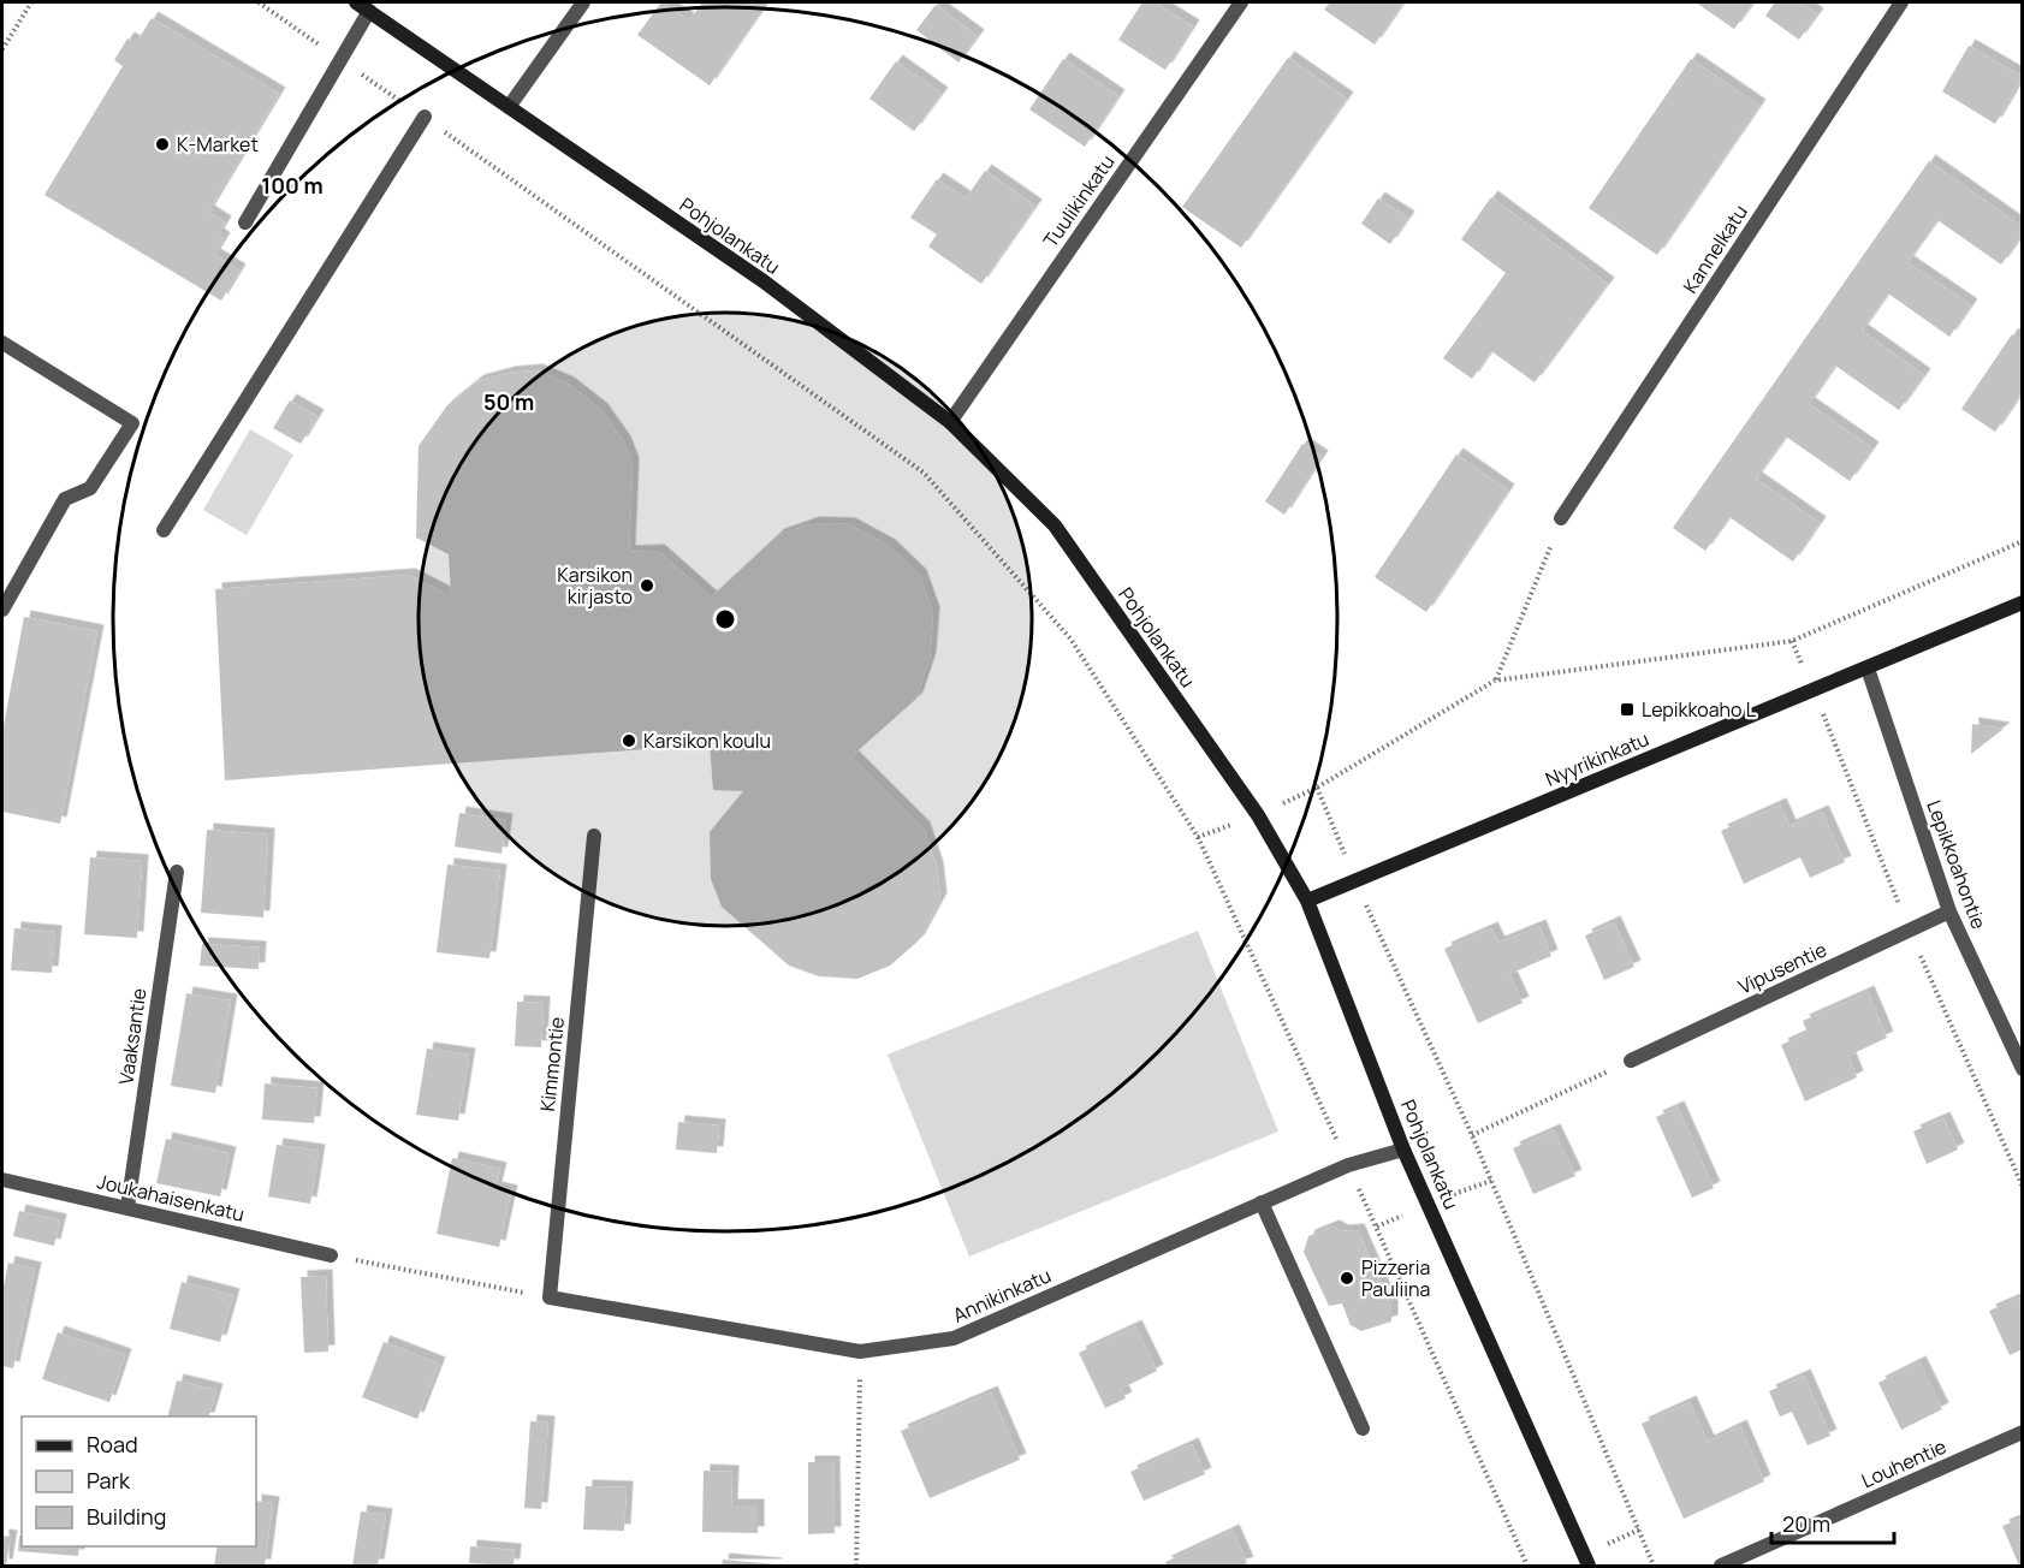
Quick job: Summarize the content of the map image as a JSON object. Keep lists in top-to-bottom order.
{
  "streets": {
    "street": [
      "Tuulikinkatu",
      "Pohjolankatu",
      "Kannelkatu",
      "Nyyrikinkatu",
      "Lepikkoahontie",
      "Vipusentie",
      "Vaaksantie",
      "Kimmontie",
      "Joukahaisenkatu",
      "Annikinkatu",
      "Louhentie"
    ]
  },
  "crossings": [
    ["Tuulikinkatu", "Pohjolankatu"],
    ["Pohjolankatu", "Nyyrikinkatu"],
    ["Pohjolankatu", "Annikinkatu"],
    ["Nyyrikinkatu", "Lepikkoahontie"],
    ["Lepikkoahontie", "Vipusentie"],
    ["Vaaksantie", "Joukahaisenkatu"],
    ["Kimmontie", "Annikinkatu"]
  ],
  "places": {
    "other": [
      "K-Market",
      "Karsikon kirjasto",
      "Karsikon koulu",
      "Pizzeria Pauliina"
    ],
    "transit": ["Lepikkoaho L"]
  },
  "legend": ["Road", "Park", "Building"],
  "scale_bar": "20 m",
  "rings": ["100 m", "50 m"]
}
